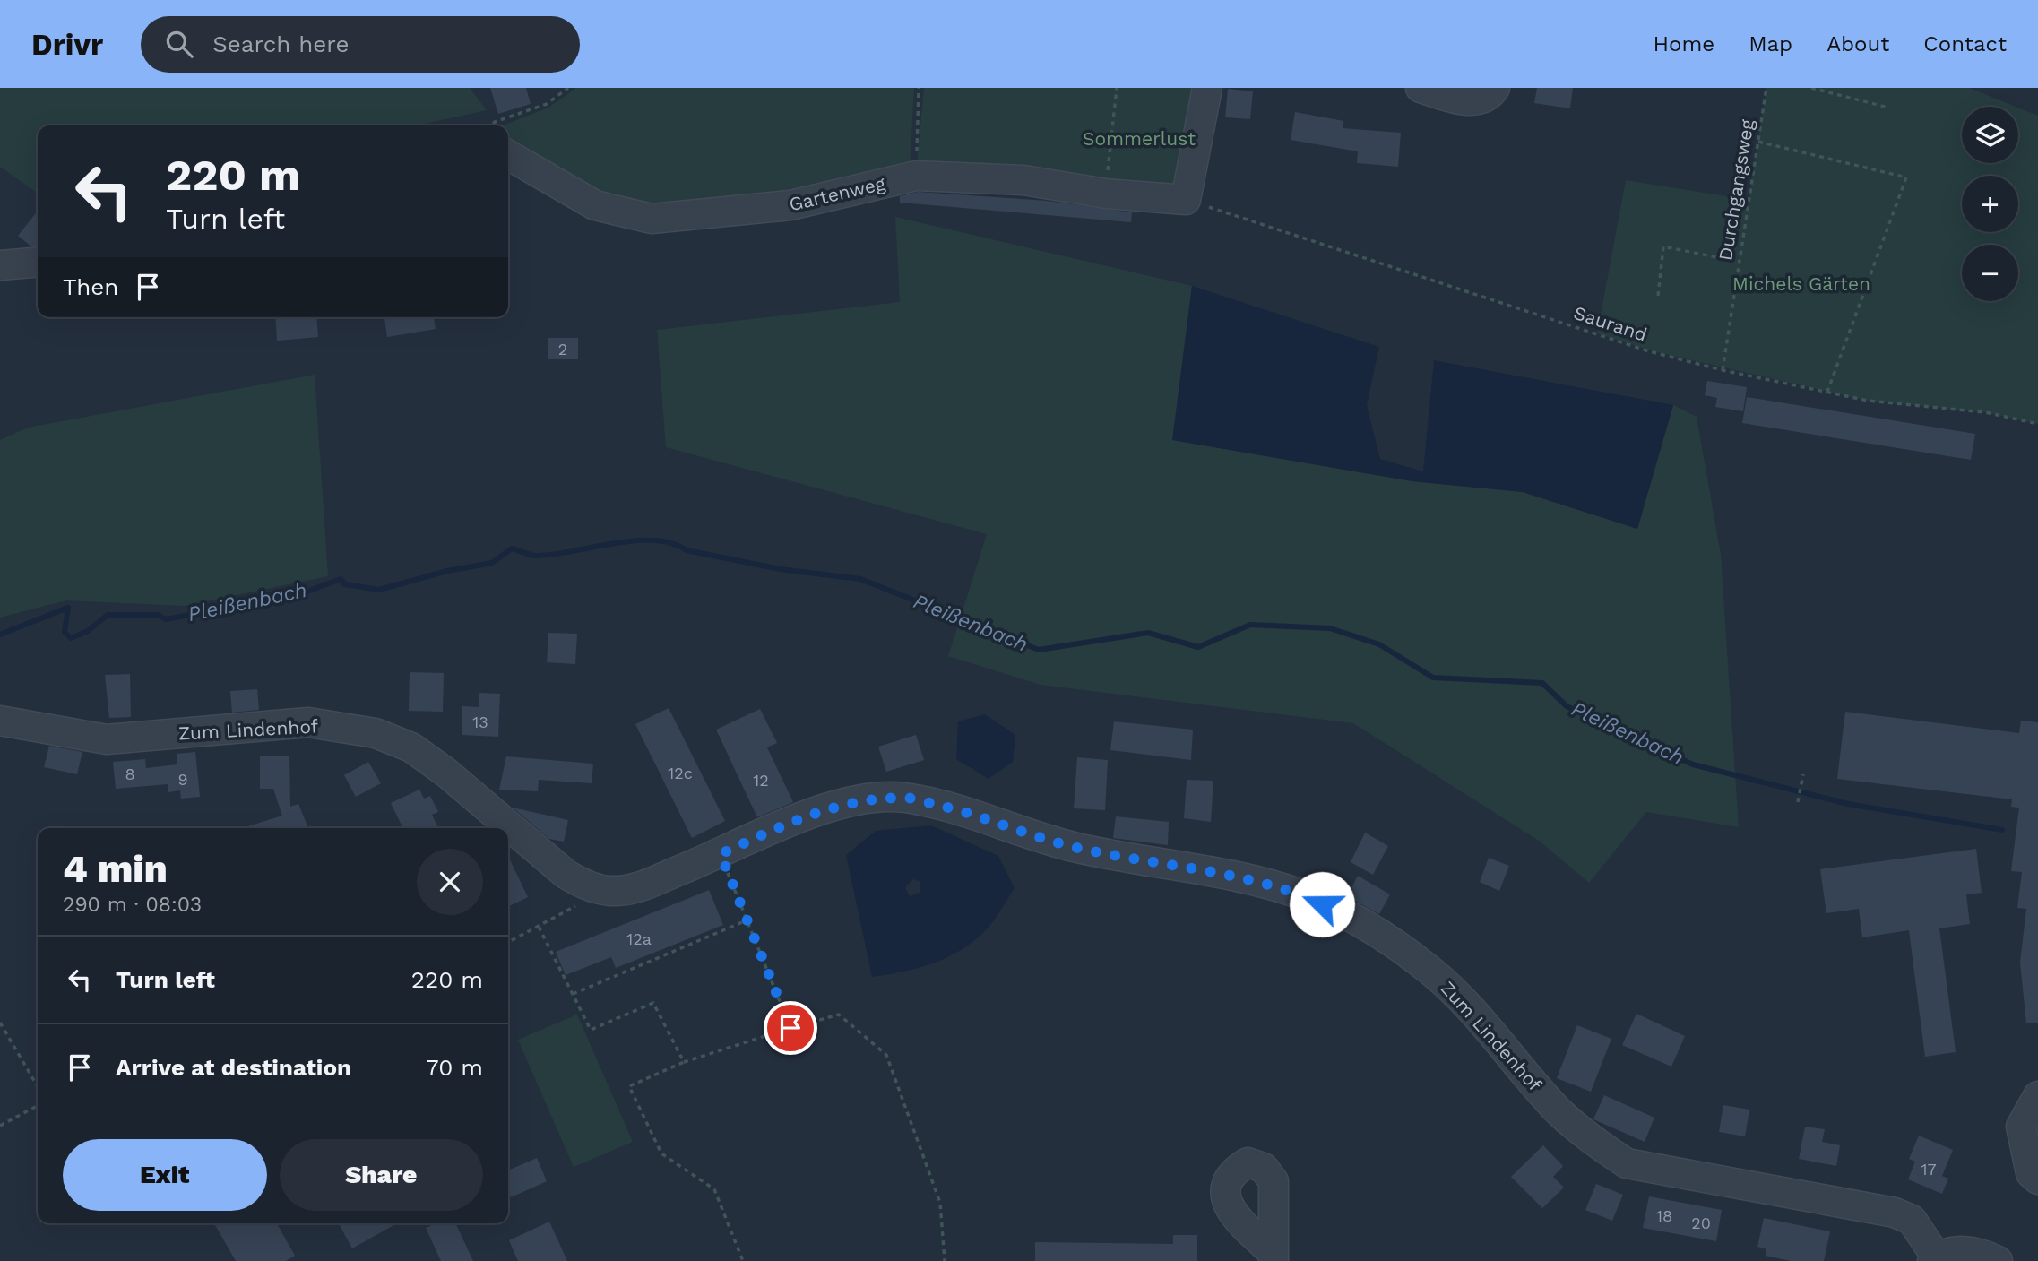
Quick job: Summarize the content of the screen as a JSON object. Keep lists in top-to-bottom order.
{
  "streets": {
    "street": ["Gartenweg", "Zum Lindenhof"],
    "path": ["Durchgangsweg", "Saurand"]
  },
  "crossings": [
    ["Durchgangsweg", "Saurand"],
    ["Gartenweg", "Saurand"]
  ],
  "water": ["Pleißenbach"],
  "parks": ["Sommerlust", "Michels Gärten"],
  "house_numbers": [
    "2",
    "13",
    "12c",
    "8",
    "9",
    "12",
    "12a",
    "17",
    "18",
    "20"
  ],
  "page": {
    "header": "Drivr",
    "search": "Search here",
    "nav": [
      "Home",
      "Map",
      "About",
      "Contact"
    ],
    "map_buttons": ["+", "−"],
    "turn": ["220 m", "Turn left"],
    "then": "Then",
    "heading": ["4 min", "290 m · 08:03"],
    "list": [
      {
        "name": "Turn left",
        "value": "220 m"
      },
      {
        "name": "Arrive at destination",
        "value": "70 m"
      }
    ],
    "buttons": ["Exit", "Share"]
  }
}
